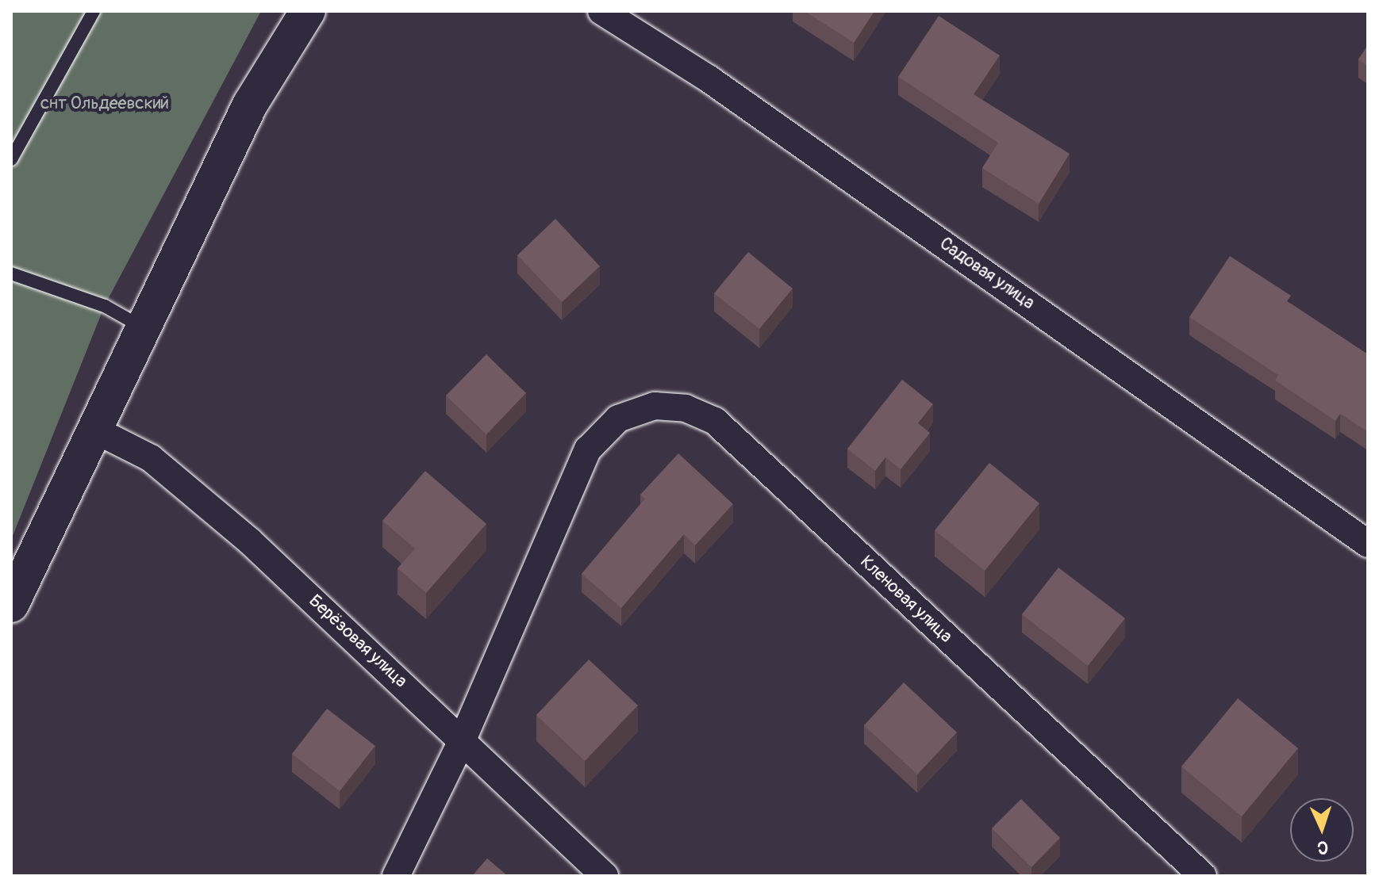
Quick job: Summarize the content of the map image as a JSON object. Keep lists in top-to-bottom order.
{
  "streets": {
    "street": ["Садовая улица", "Кленовая улица", "Берёзовая улица"]
  },
  "crossings": [
    ["Кленовая улица", "Берёзовая улица"]
  ],
  "parks": ["снт Ольдеевский"],
  "north": "bottom"
}
